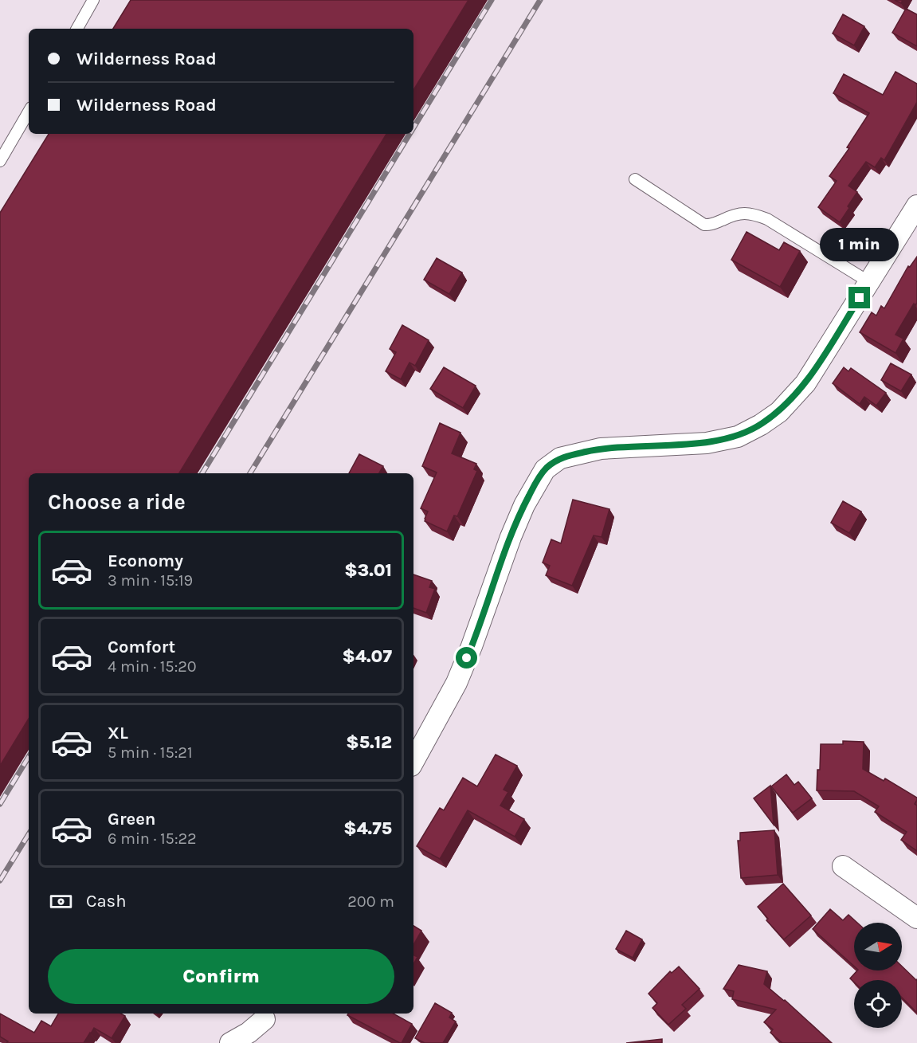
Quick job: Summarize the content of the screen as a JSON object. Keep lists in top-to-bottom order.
{
  "north": "right",
  "page": {
    "banner": ["Wilderness Road", "Wilderness Road"],
    "bubble": "1 min",
    "heading": "Choose a ride",
    "list": [
      {
        "name": "Economy",
        "note": "3 min · 15:19",
        "value": "$3.01"
      },
      {
        "name": "Comfort",
        "note": "4 min · 15:20",
        "value": "$4.07"
      },
      {
        "name": "XL",
        "note": "5 min · 15:21",
        "value": "$5.12"
      },
      {
        "name": "Green",
        "note": "6 min · 15:22",
        "value": "$4.75"
      }
    ],
    "pay": ["Cash", "200 m"],
    "buttons": "Confirm"
  }
}
